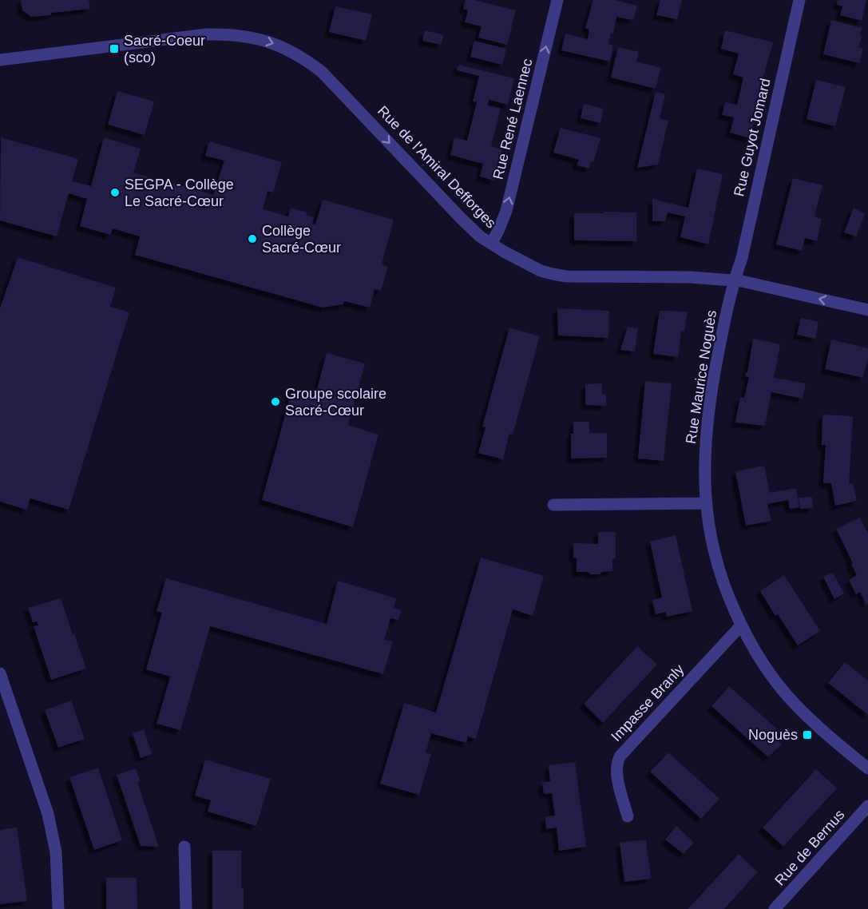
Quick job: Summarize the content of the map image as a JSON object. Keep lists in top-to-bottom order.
{
  "streets": {
    "street": [
      "Rue René Laennec",
      "Rue Guyot Jomard",
      "Rue de l'Amiral Defforges",
      "Rue Maurice Noguès",
      "Impasse Branly",
      "Rue de Bernus"
    ]
  },
  "crossings": [
    ["Rue René Laennec", "Rue de l'Amiral Defforges"],
    ["Rue Guyot Jomard", "Rue de l'Amiral Defforges"],
    ["Rue Guyot Jomard", "Rue Maurice Noguès"],
    ["Rue de l'Amiral Defforges", "Rue Maurice Noguès"],
    ["Rue Maurice Noguès", "Impasse Branly"]
  ],
  "one_way": ["Rue René Laennec"],
  "places": {
    "transit": ["Sacré-Coeur (sco)", "Noguès"],
    "other": ["SEGPA - Collège Le Sacré-Cœur", "Collège Sacré-Cœur", "Groupe scolaire Sacré-Cœur"]
  }
}
